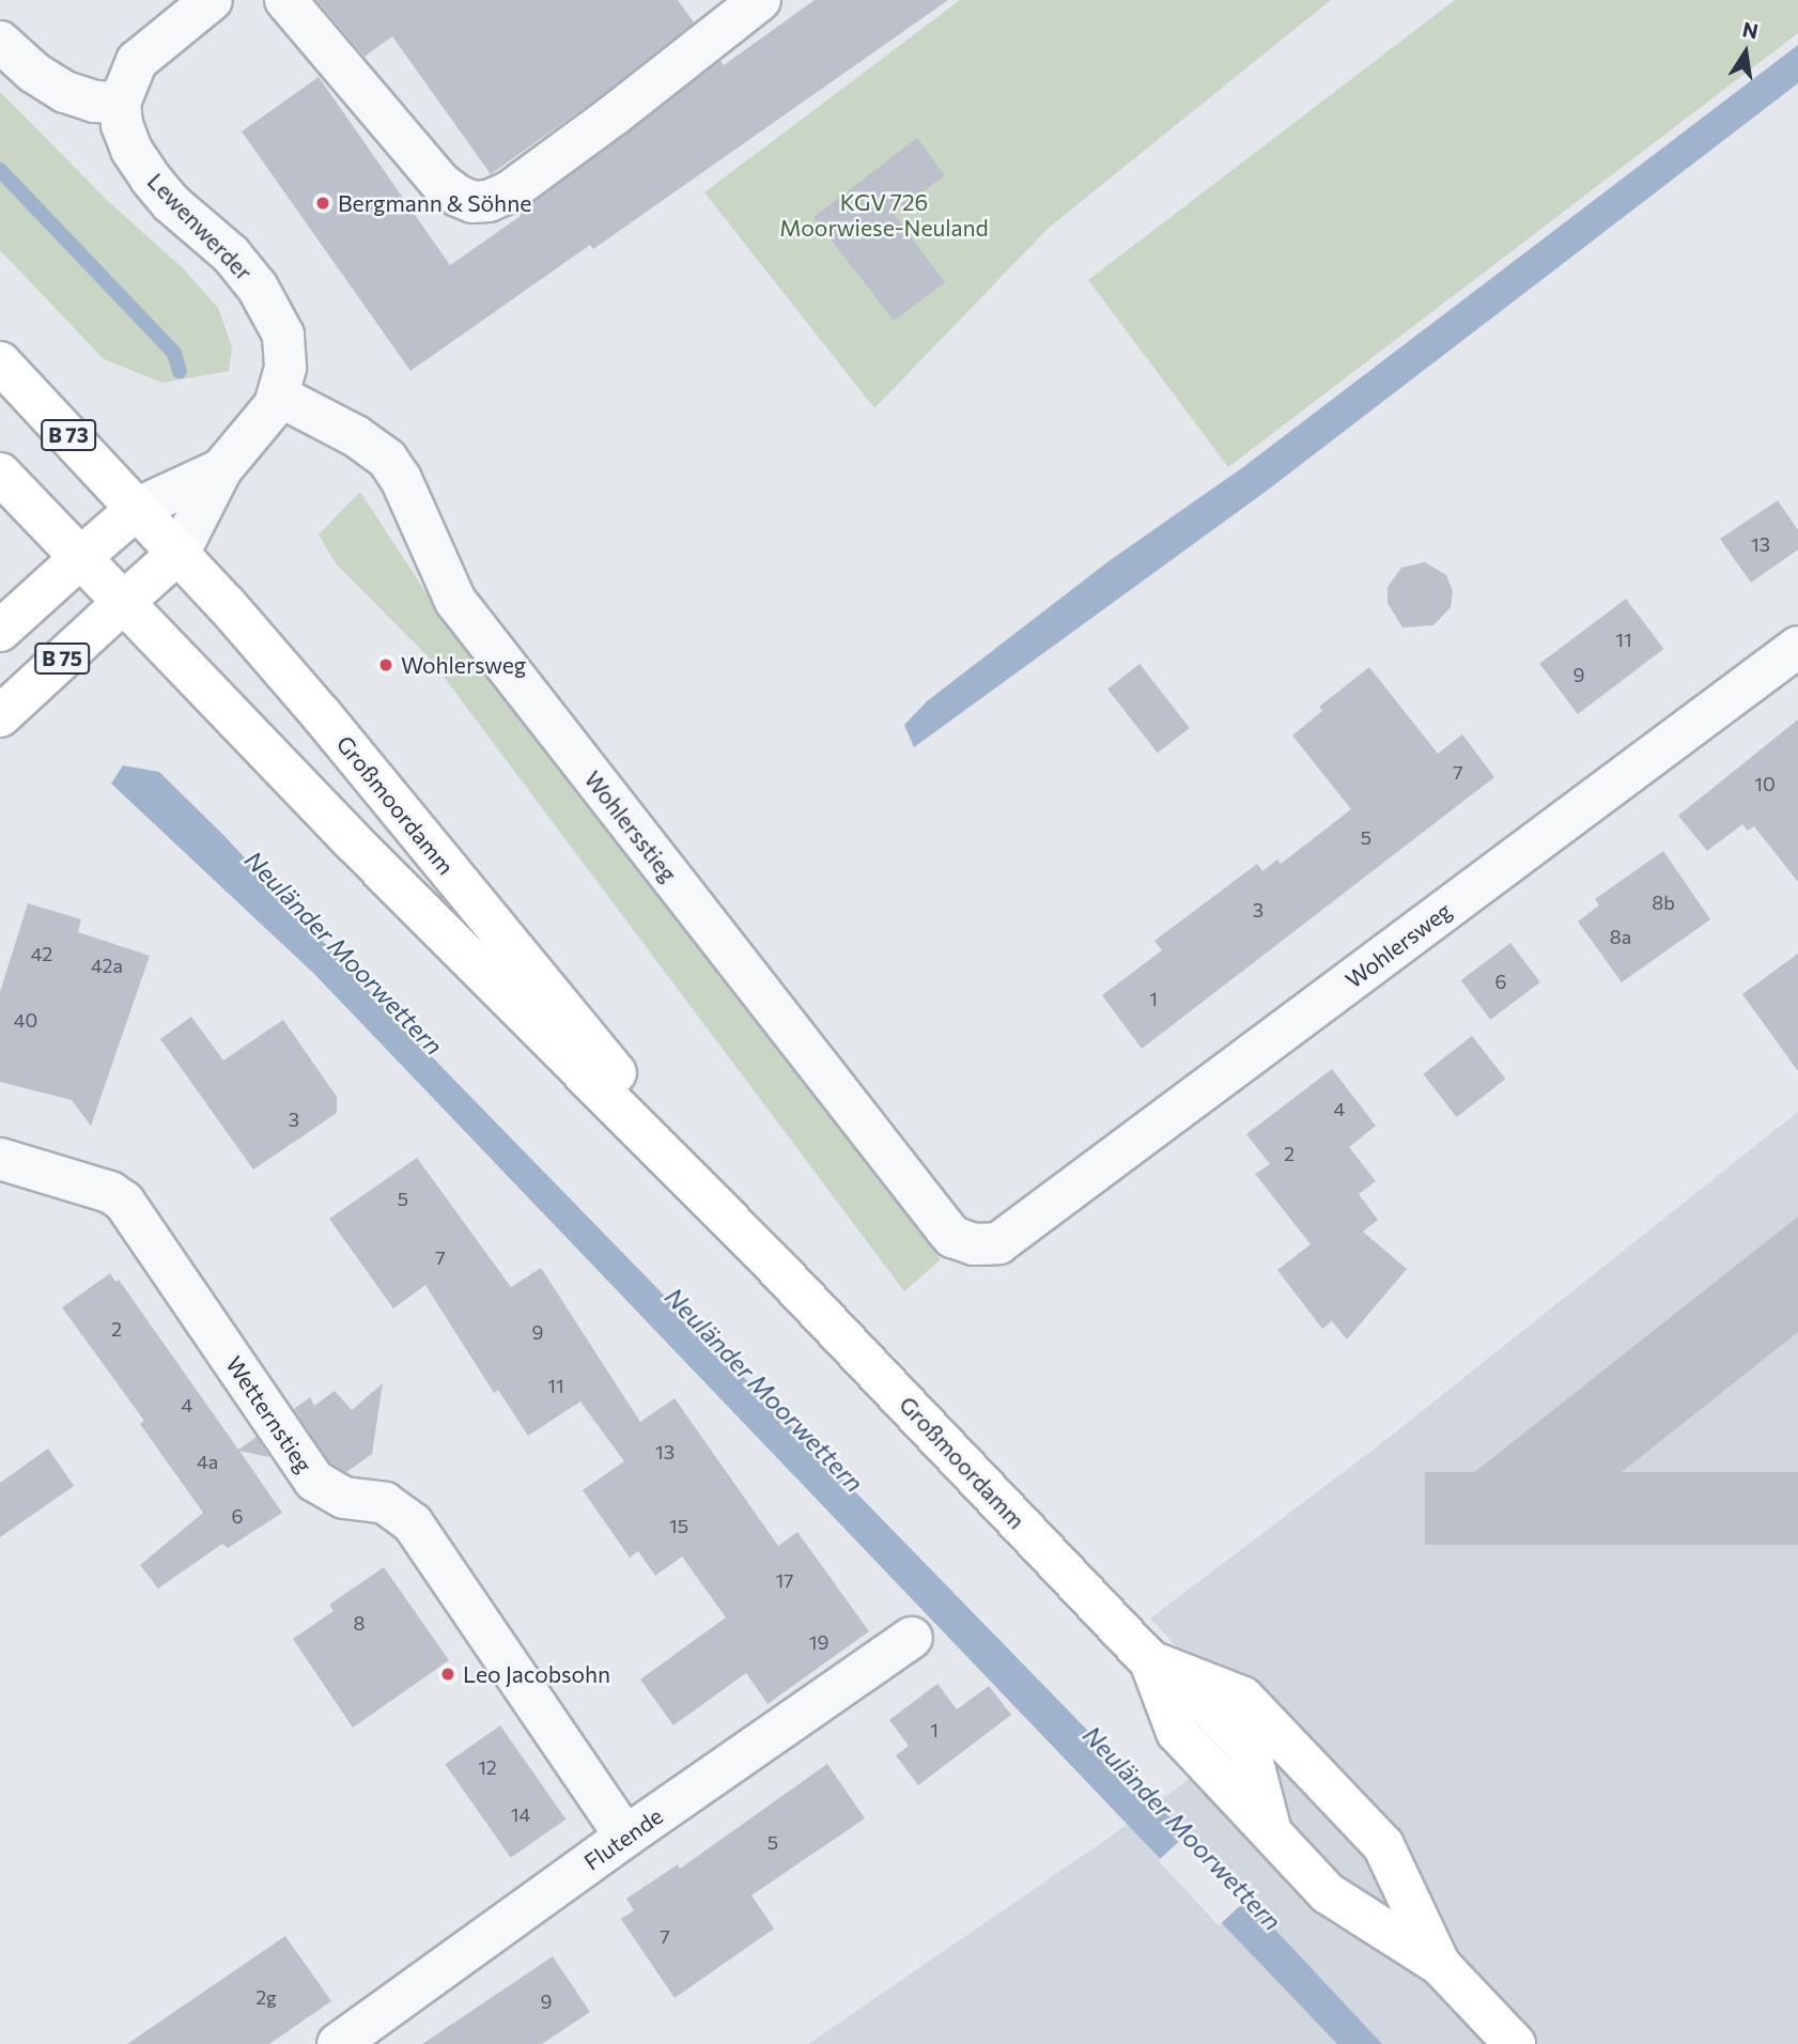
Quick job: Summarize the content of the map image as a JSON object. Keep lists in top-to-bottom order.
{
  "streets": {
    "main road": ["B 73", "B 75", "Großmoordamm"],
    "street": [
      "Lewenwerder",
      "Wohlersstieg",
      "Wohlersweg",
      "Wetternstieg",
      "Flutende"
    ]
  },
  "crossings": [
    ["Lewenwerder", "Wohlersstieg"],
    ["B 75", "Großmoordamm"],
    ["Wohlersstieg", "Wohlersweg"],
    ["Wetternstieg", "Flutende"]
  ],
  "water": ["Neuländer Moorwettern"],
  "parks": ["KGV 726 Moorwiese-Neuland"],
  "places": ["Bergmann & Söhne", "Wohlersweg", "Leo Jacobsohn"],
  "house_numbers": [
    "13",
    "11",
    "9",
    "7",
    "10",
    "5",
    "8b",
    "3",
    "8a",
    "42",
    "42a",
    "6",
    "1",
    "40",
    "4",
    "3",
    "2",
    "5",
    "7",
    "2",
    "9",
    "11",
    "4",
    "13",
    "4a",
    "6",
    "15",
    "17",
    "8",
    "19",
    "1",
    "12",
    "14",
    "5",
    "7",
    "2g",
    "9"
  ],
  "north": "top"
}
